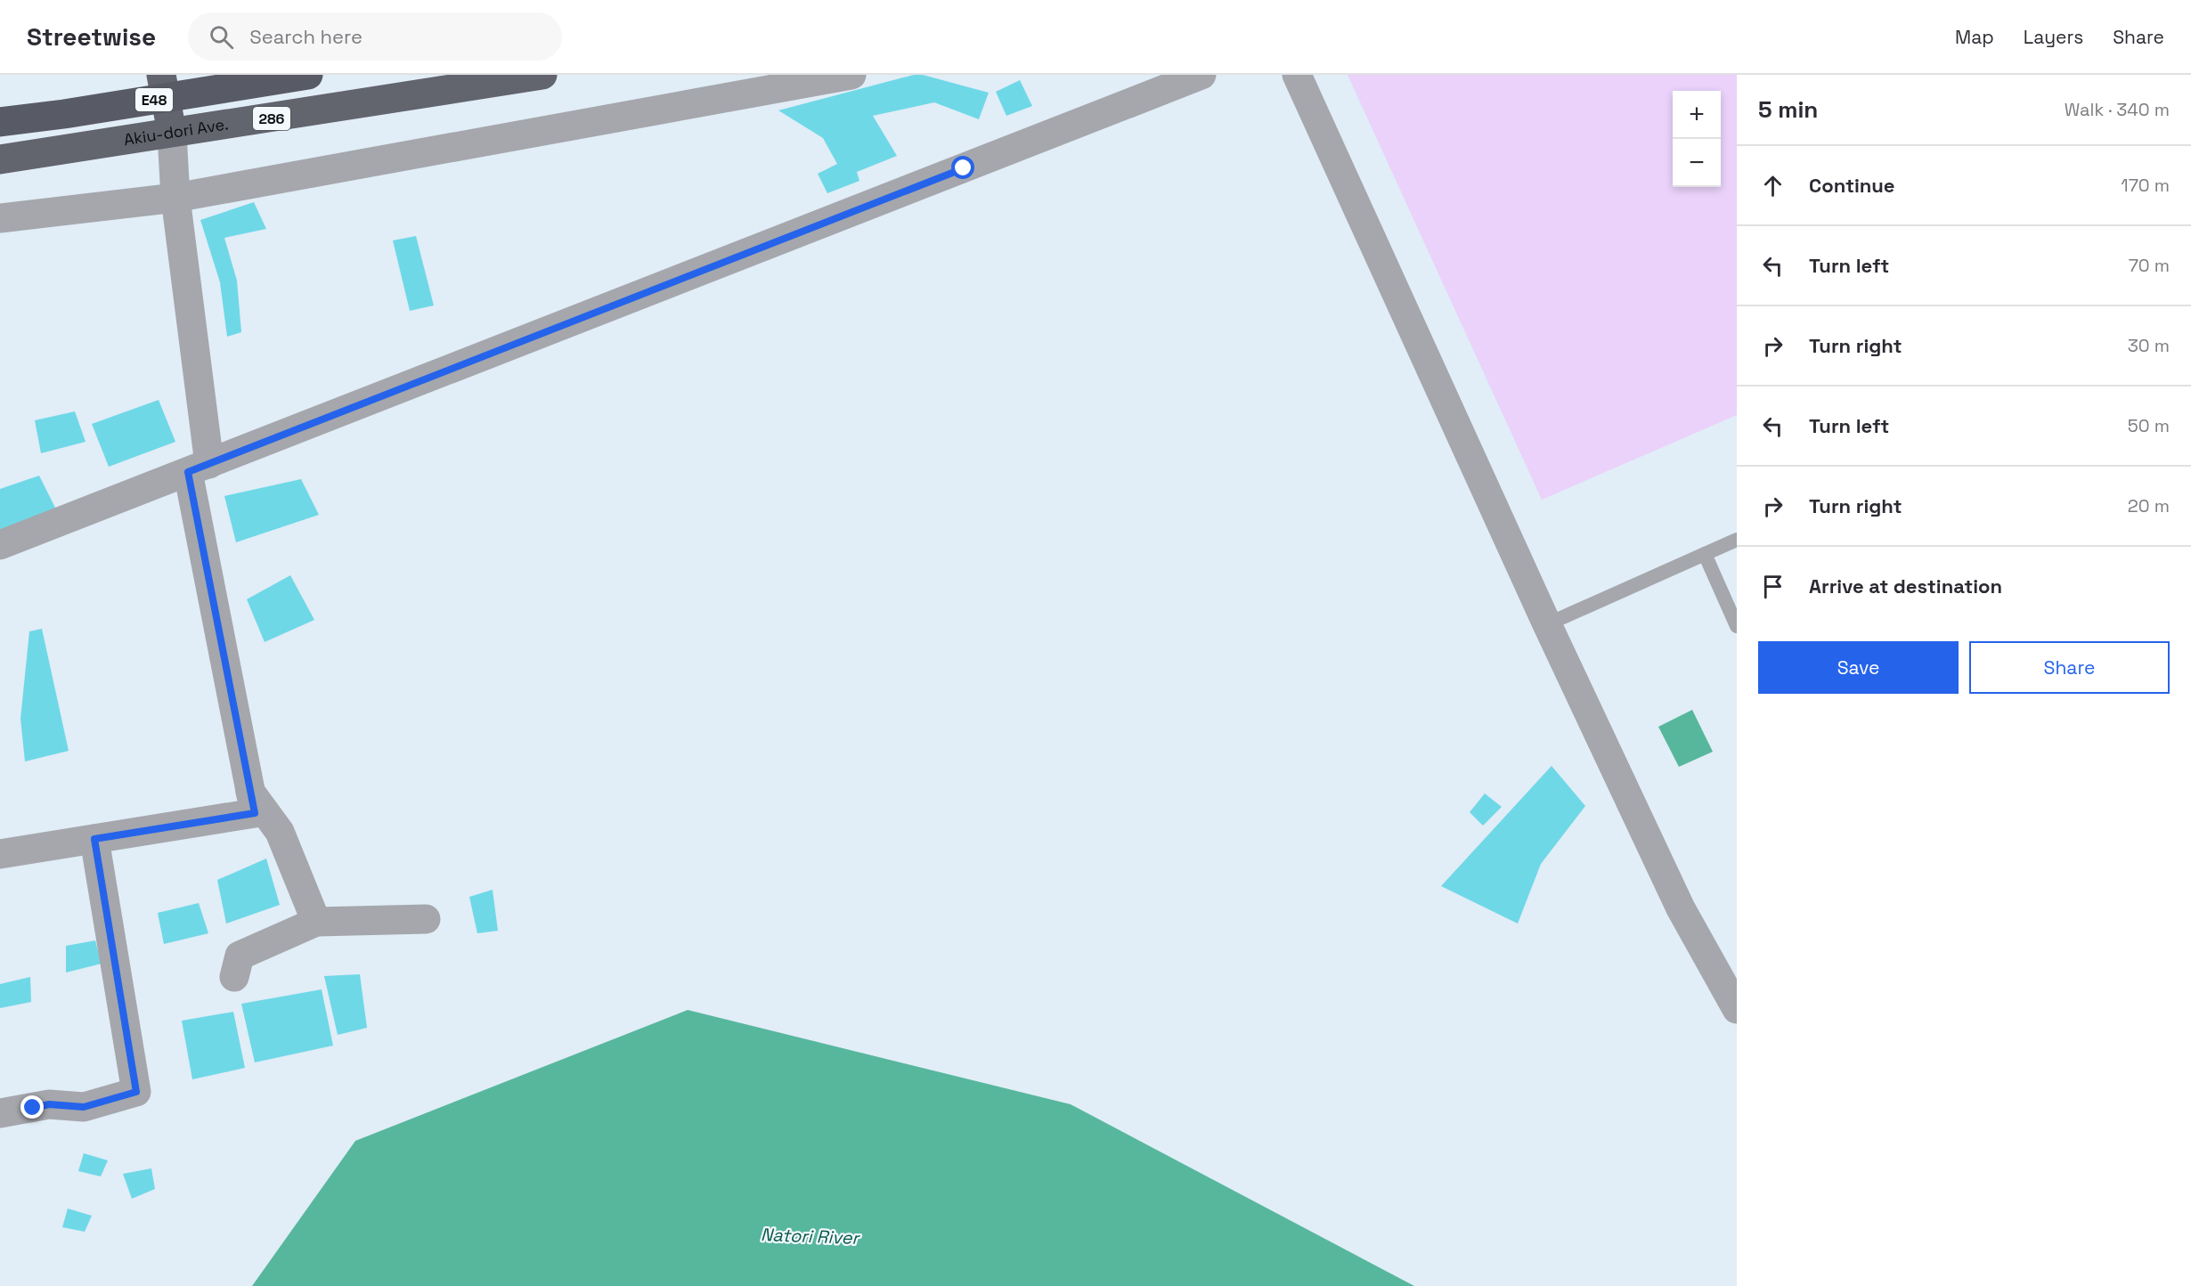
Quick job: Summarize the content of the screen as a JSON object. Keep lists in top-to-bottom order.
{
  "streets": {
    "highway": ["E48", "286", "Akiu-dori Ave."]
  },
  "water": ["Natori River"],
  "page": {
    "header": "Streetwise",
    "search": "Search here",
    "nav": ["Map", "Layers", "Share"],
    "heading": ["5 min", "Walk · 340 m"],
    "map_buttons": ["+", "−"],
    "list": [
      ["Continue", "170 m"],
      ["Turn left", "70 m"],
      ["Turn right", "30 m"],
      ["Turn left", "50 m"],
      ["Turn right", "20 m"],
      "Arrive at destination"
    ],
    "buttons": ["Save", "Share"]
  }
}
